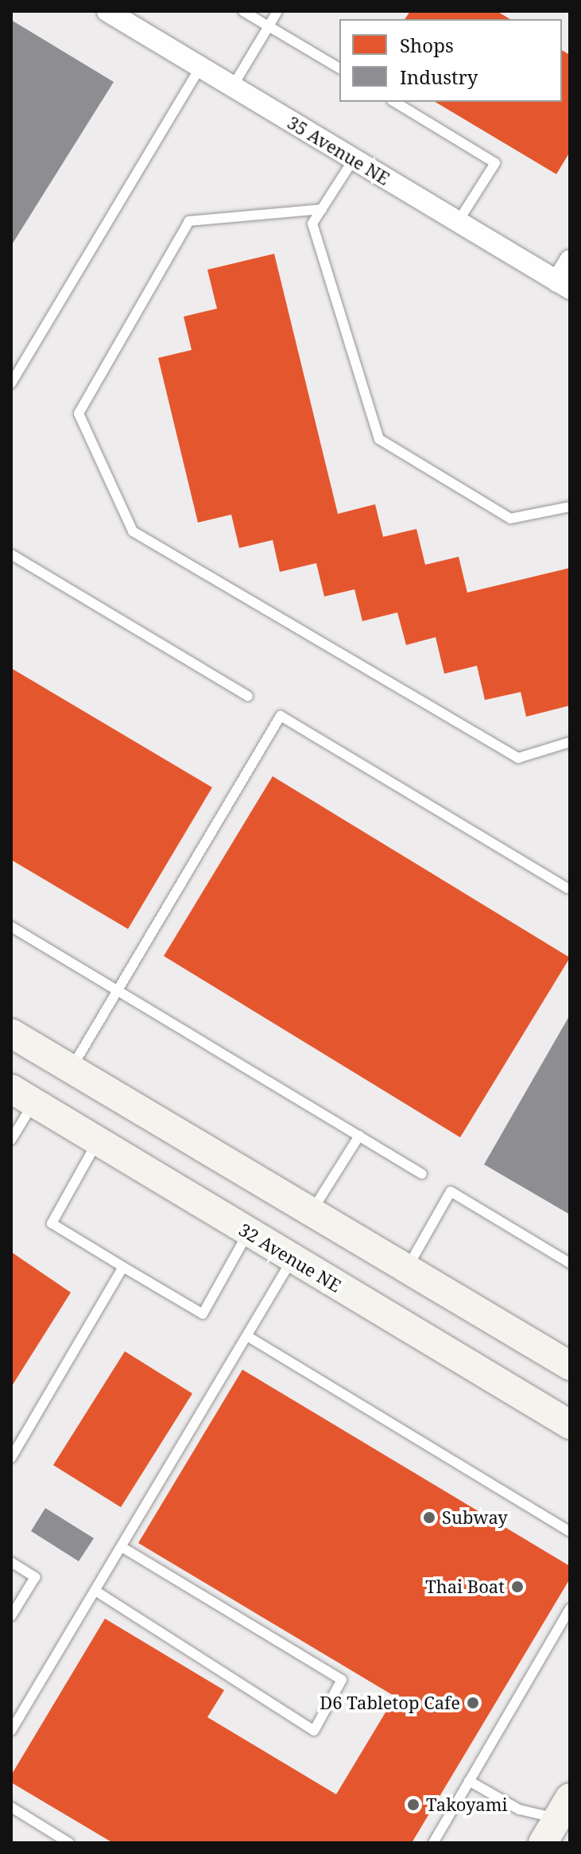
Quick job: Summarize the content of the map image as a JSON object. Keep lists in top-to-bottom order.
{
  "streets": {
    "main road": ["32 Avenue NE"],
    "street": ["35 Avenue NE"]
  },
  "places": [
    "Subway",
    "Thai Boat",
    "D6 Tabletop Cafe",
    "Takoyami"
  ],
  "legend": ["Shops", "Industry"]
}
